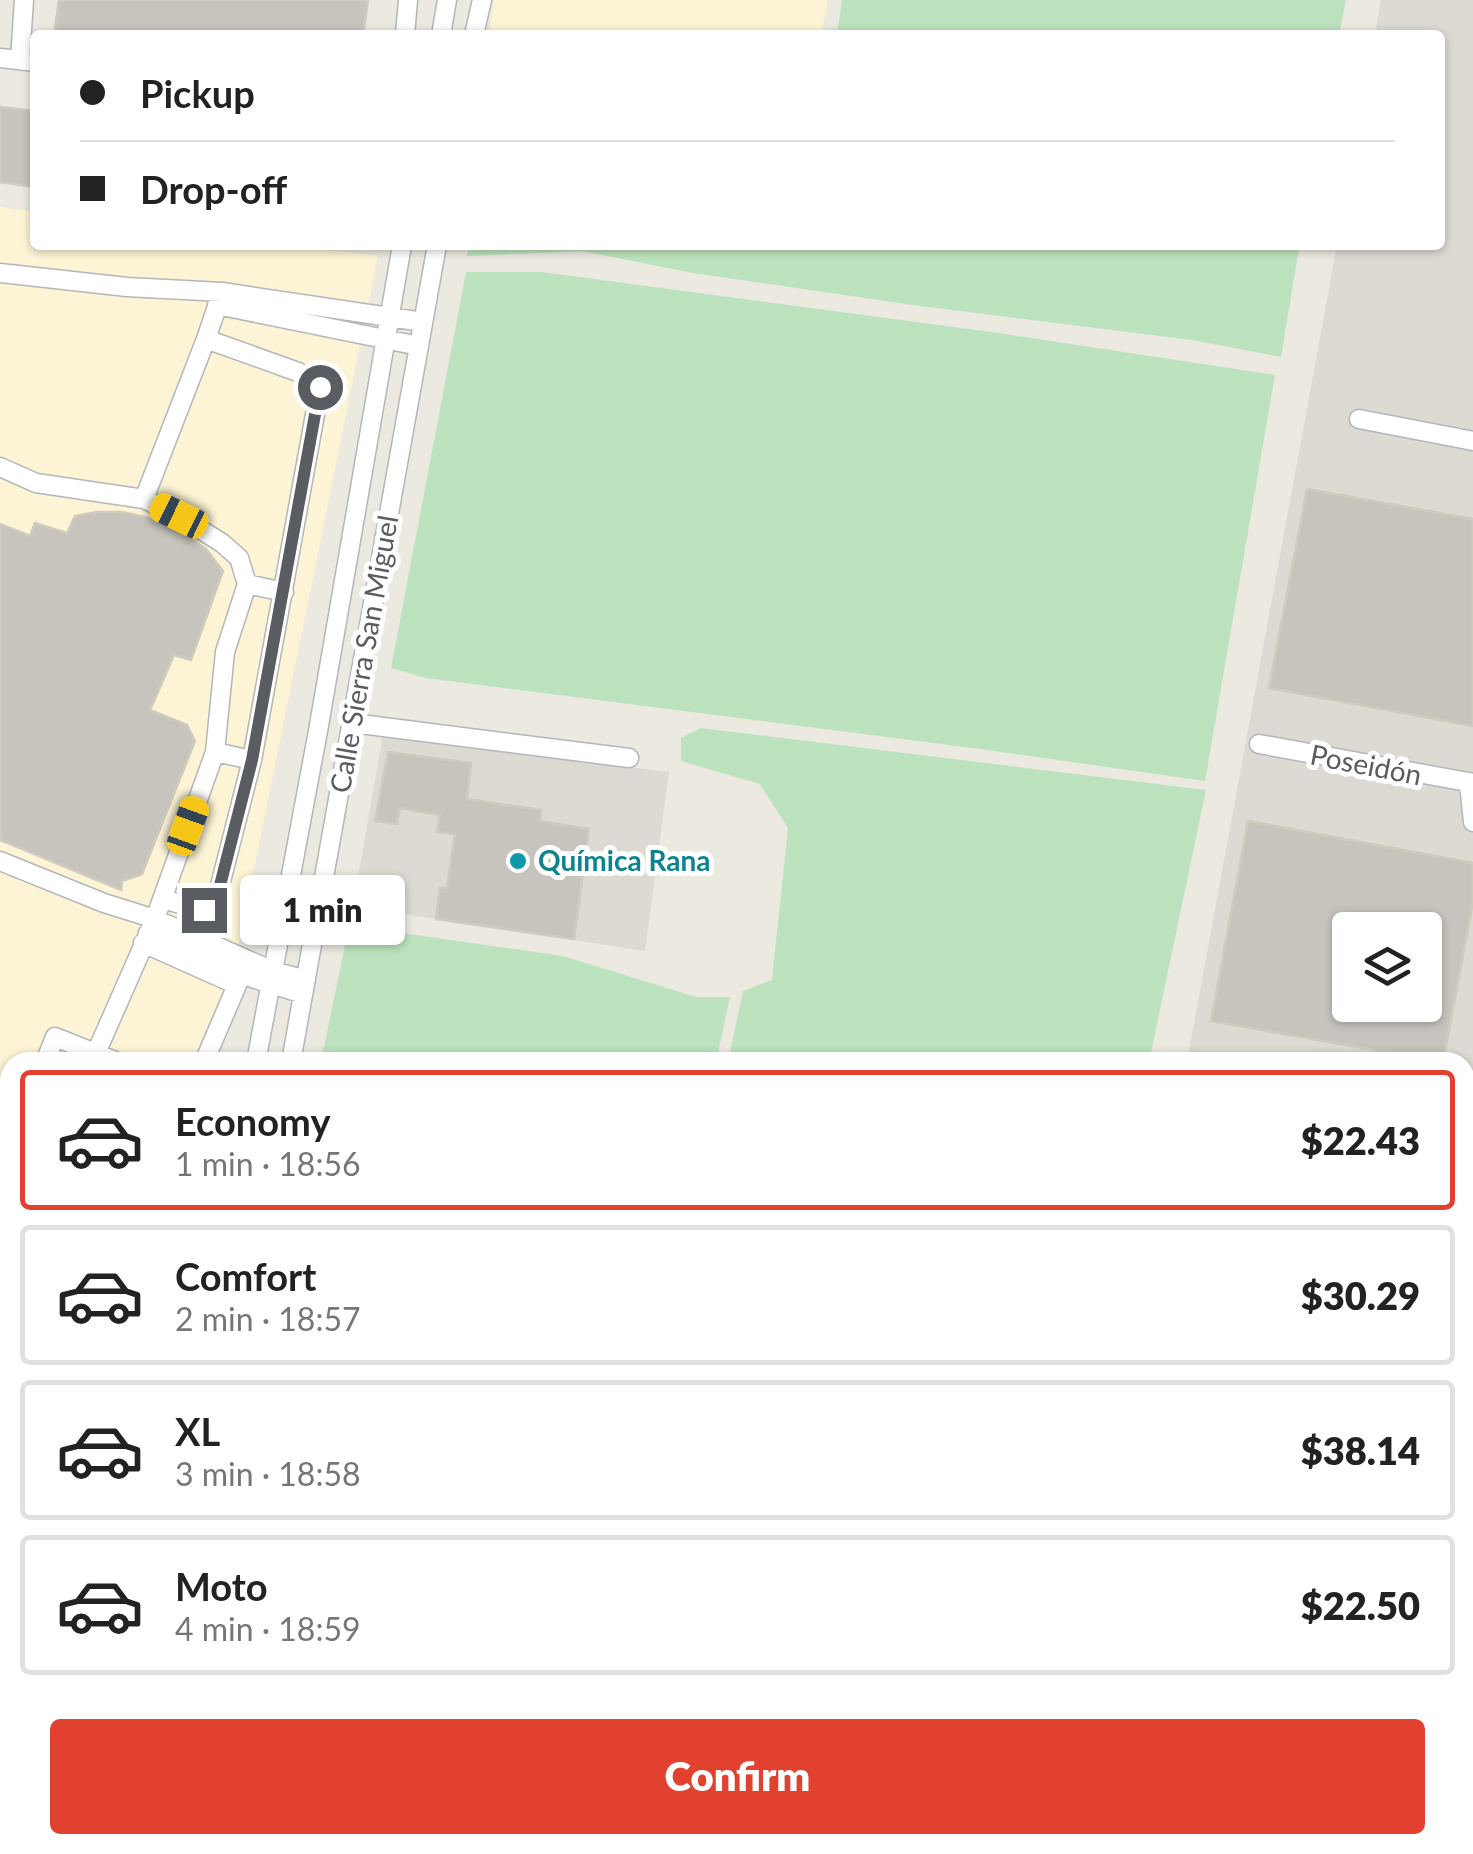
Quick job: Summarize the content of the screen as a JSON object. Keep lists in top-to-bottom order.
{
  "streets": {
    "street": ["Calle Sierra San Miguel", "Poseidón"]
  },
  "places": ["Química Rana"],
  "page": {
    "banner": ["Pickup", "Drop-off"],
    "bubble": "1 min",
    "list": [
      {
        "name": "Economy",
        "note": "1 min · 18:56",
        "value": "$22.43"
      },
      {
        "name": "Comfort",
        "note": "2 min · 18:57",
        "value": "$30.29"
      },
      {
        "name": "XL",
        "note": "3 min · 18:58",
        "value": "$38.14"
      },
      {
        "name": "Moto",
        "note": "4 min · 18:59",
        "value": "$22.50"
      }
    ],
    "buttons": "Confirm"
  }
}
